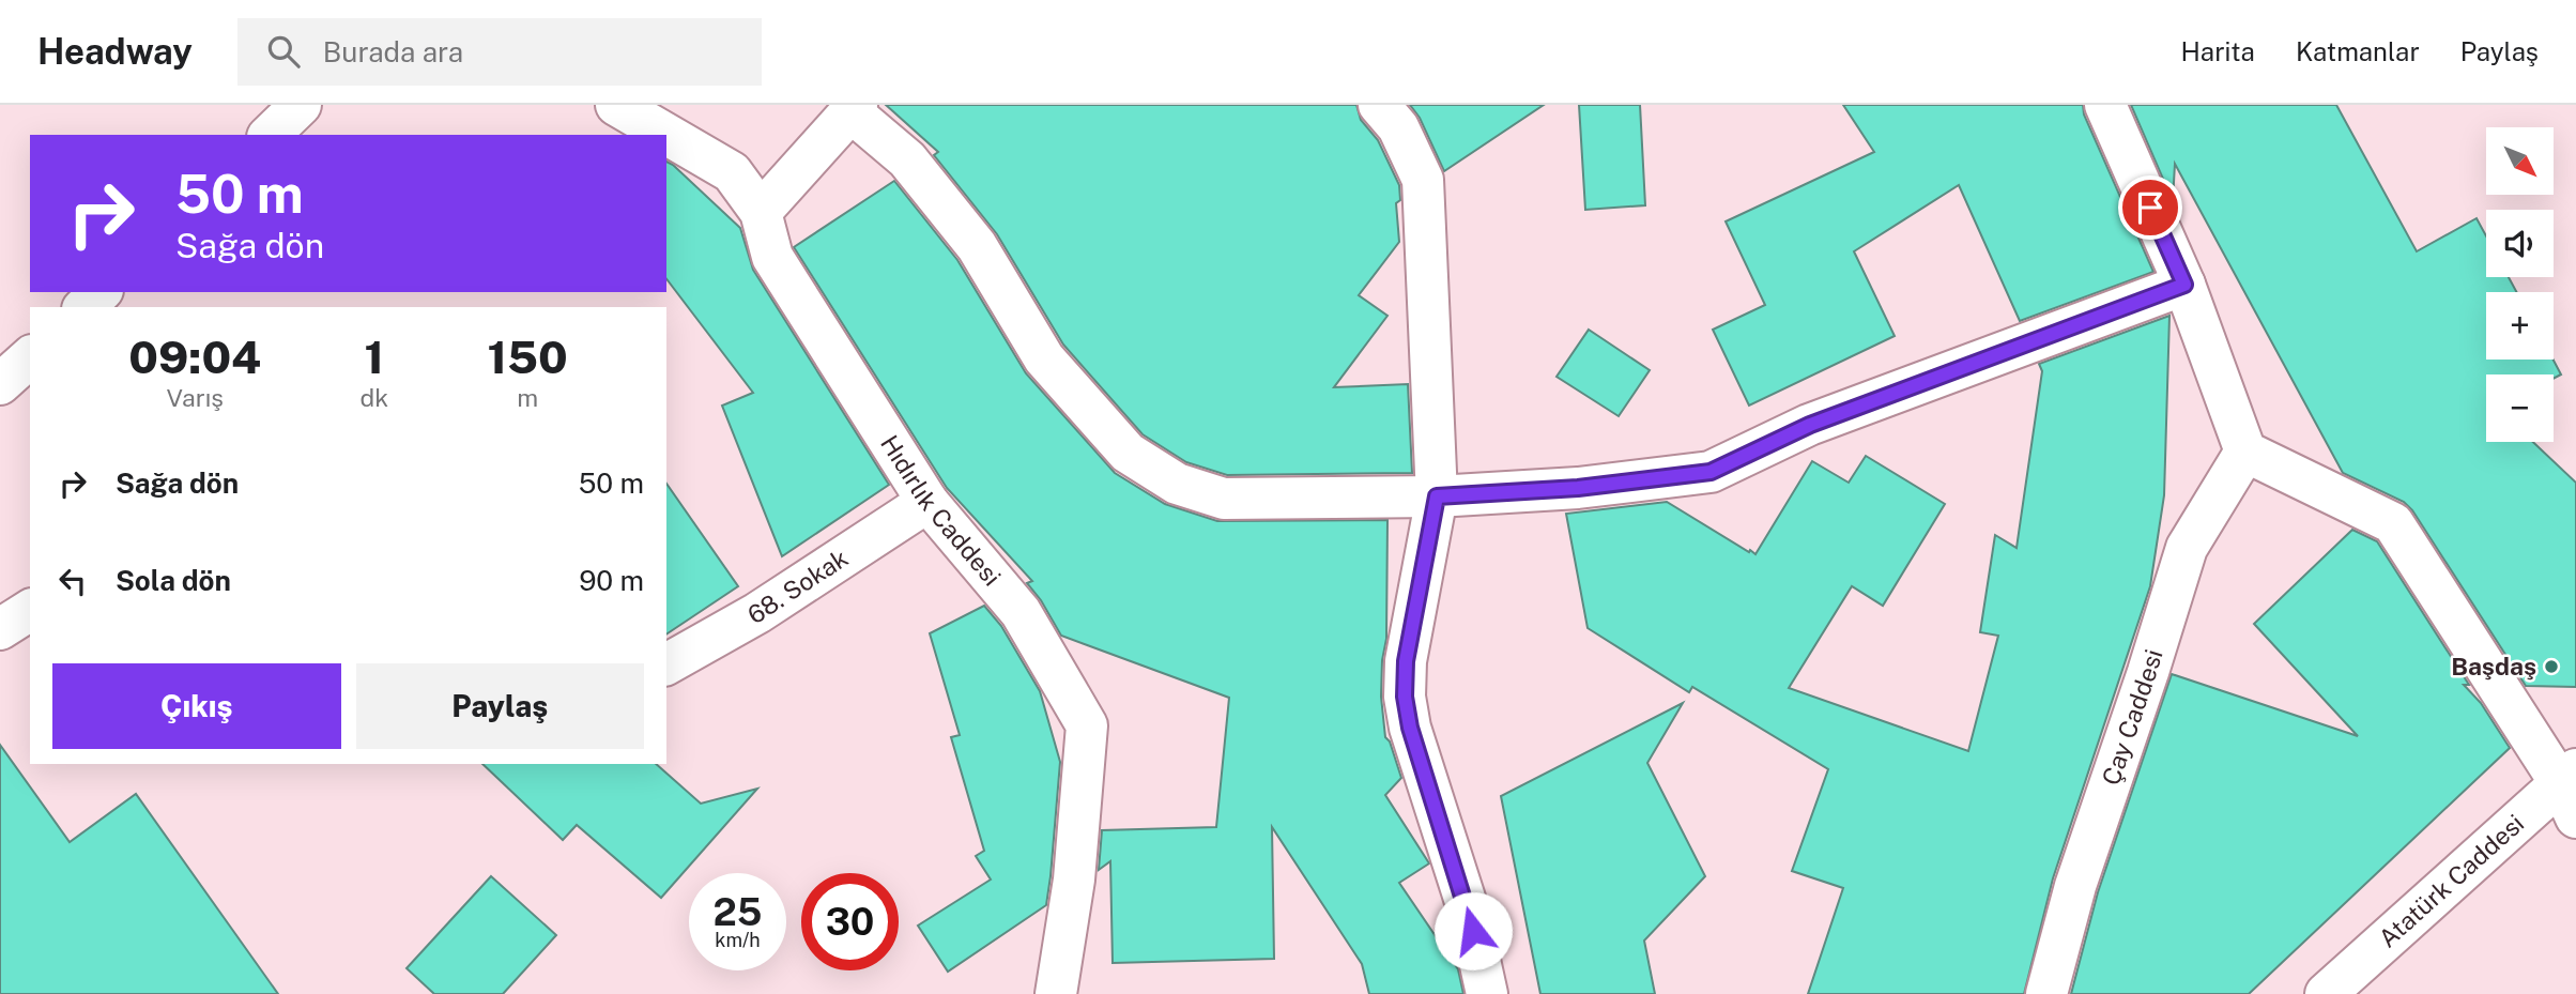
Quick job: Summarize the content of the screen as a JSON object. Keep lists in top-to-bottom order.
{
  "streets": {
    "street": [
      "Hıdırlık Caddesi",
      "68. Sokak",
      "Çay Caddesi",
      "Atatürk Caddesi"
    ]
  },
  "crossings": [
    ["Hıdırlık Caddesi", "68. Sokak"]
  ],
  "places": ["Başdaş"],
  "north": "bottom right",
  "page": {
    "header": "Headway",
    "search": "Burada ara",
    "nav": ["Harita", "Katmanlar", "Paylaş"],
    "map_buttons": ["+", "−"],
    "turn": ["50 m", "Sağa dön"],
    "eta": [
      "09:04",
      "Varış",
      "1",
      "dk",
      "150",
      "m"
    ],
    "list": [
      {
        "name": "Sağa dön",
        "value": "50 m"
      },
      {
        "name": "Sola dön",
        "value": "90 m"
      }
    ],
    "buttons": ["Çıkış", "Paylaş"],
    "speed": "25 km/h",
    "limit": "30"
  }
}
